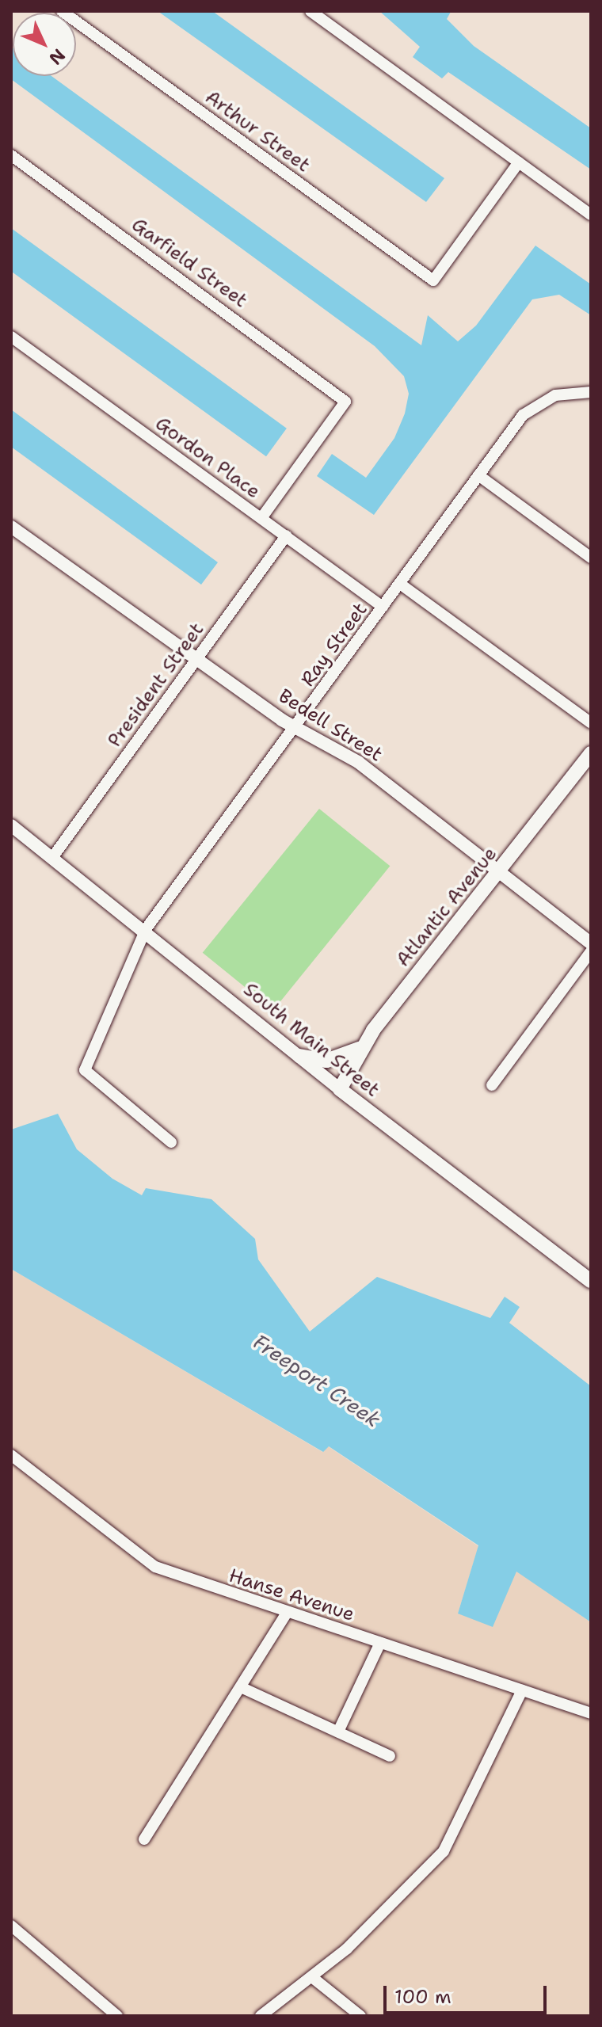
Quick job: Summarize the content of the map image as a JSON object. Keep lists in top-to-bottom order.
{
  "streets": {
    "main road": ["Atlantic Avenue", "South Main Street"],
    "street": [
      "Arthur Street",
      "Garfield Street",
      "Gordon Place",
      "Ray Street",
      "President Street",
      "Bedell Street",
      "Hanse Avenue"
    ]
  },
  "crossings": [
    ["Garfield Street", "Gordon Place"],
    ["Gordon Place", "Ray Street"],
    ["Gordon Place", "President Street"],
    ["Ray Street", "Bedell Street"],
    ["Ray Street", "South Main Street"],
    ["President Street", "Bedell Street"],
    ["President Street", "South Main Street"],
    ["Bedell Street", "Atlantic Avenue"],
    ["Atlantic Avenue", "South Main Street"]
  ],
  "water": ["Freeport Creek"],
  "scale_bar": "100 m",
  "north": "bottom right"
}
